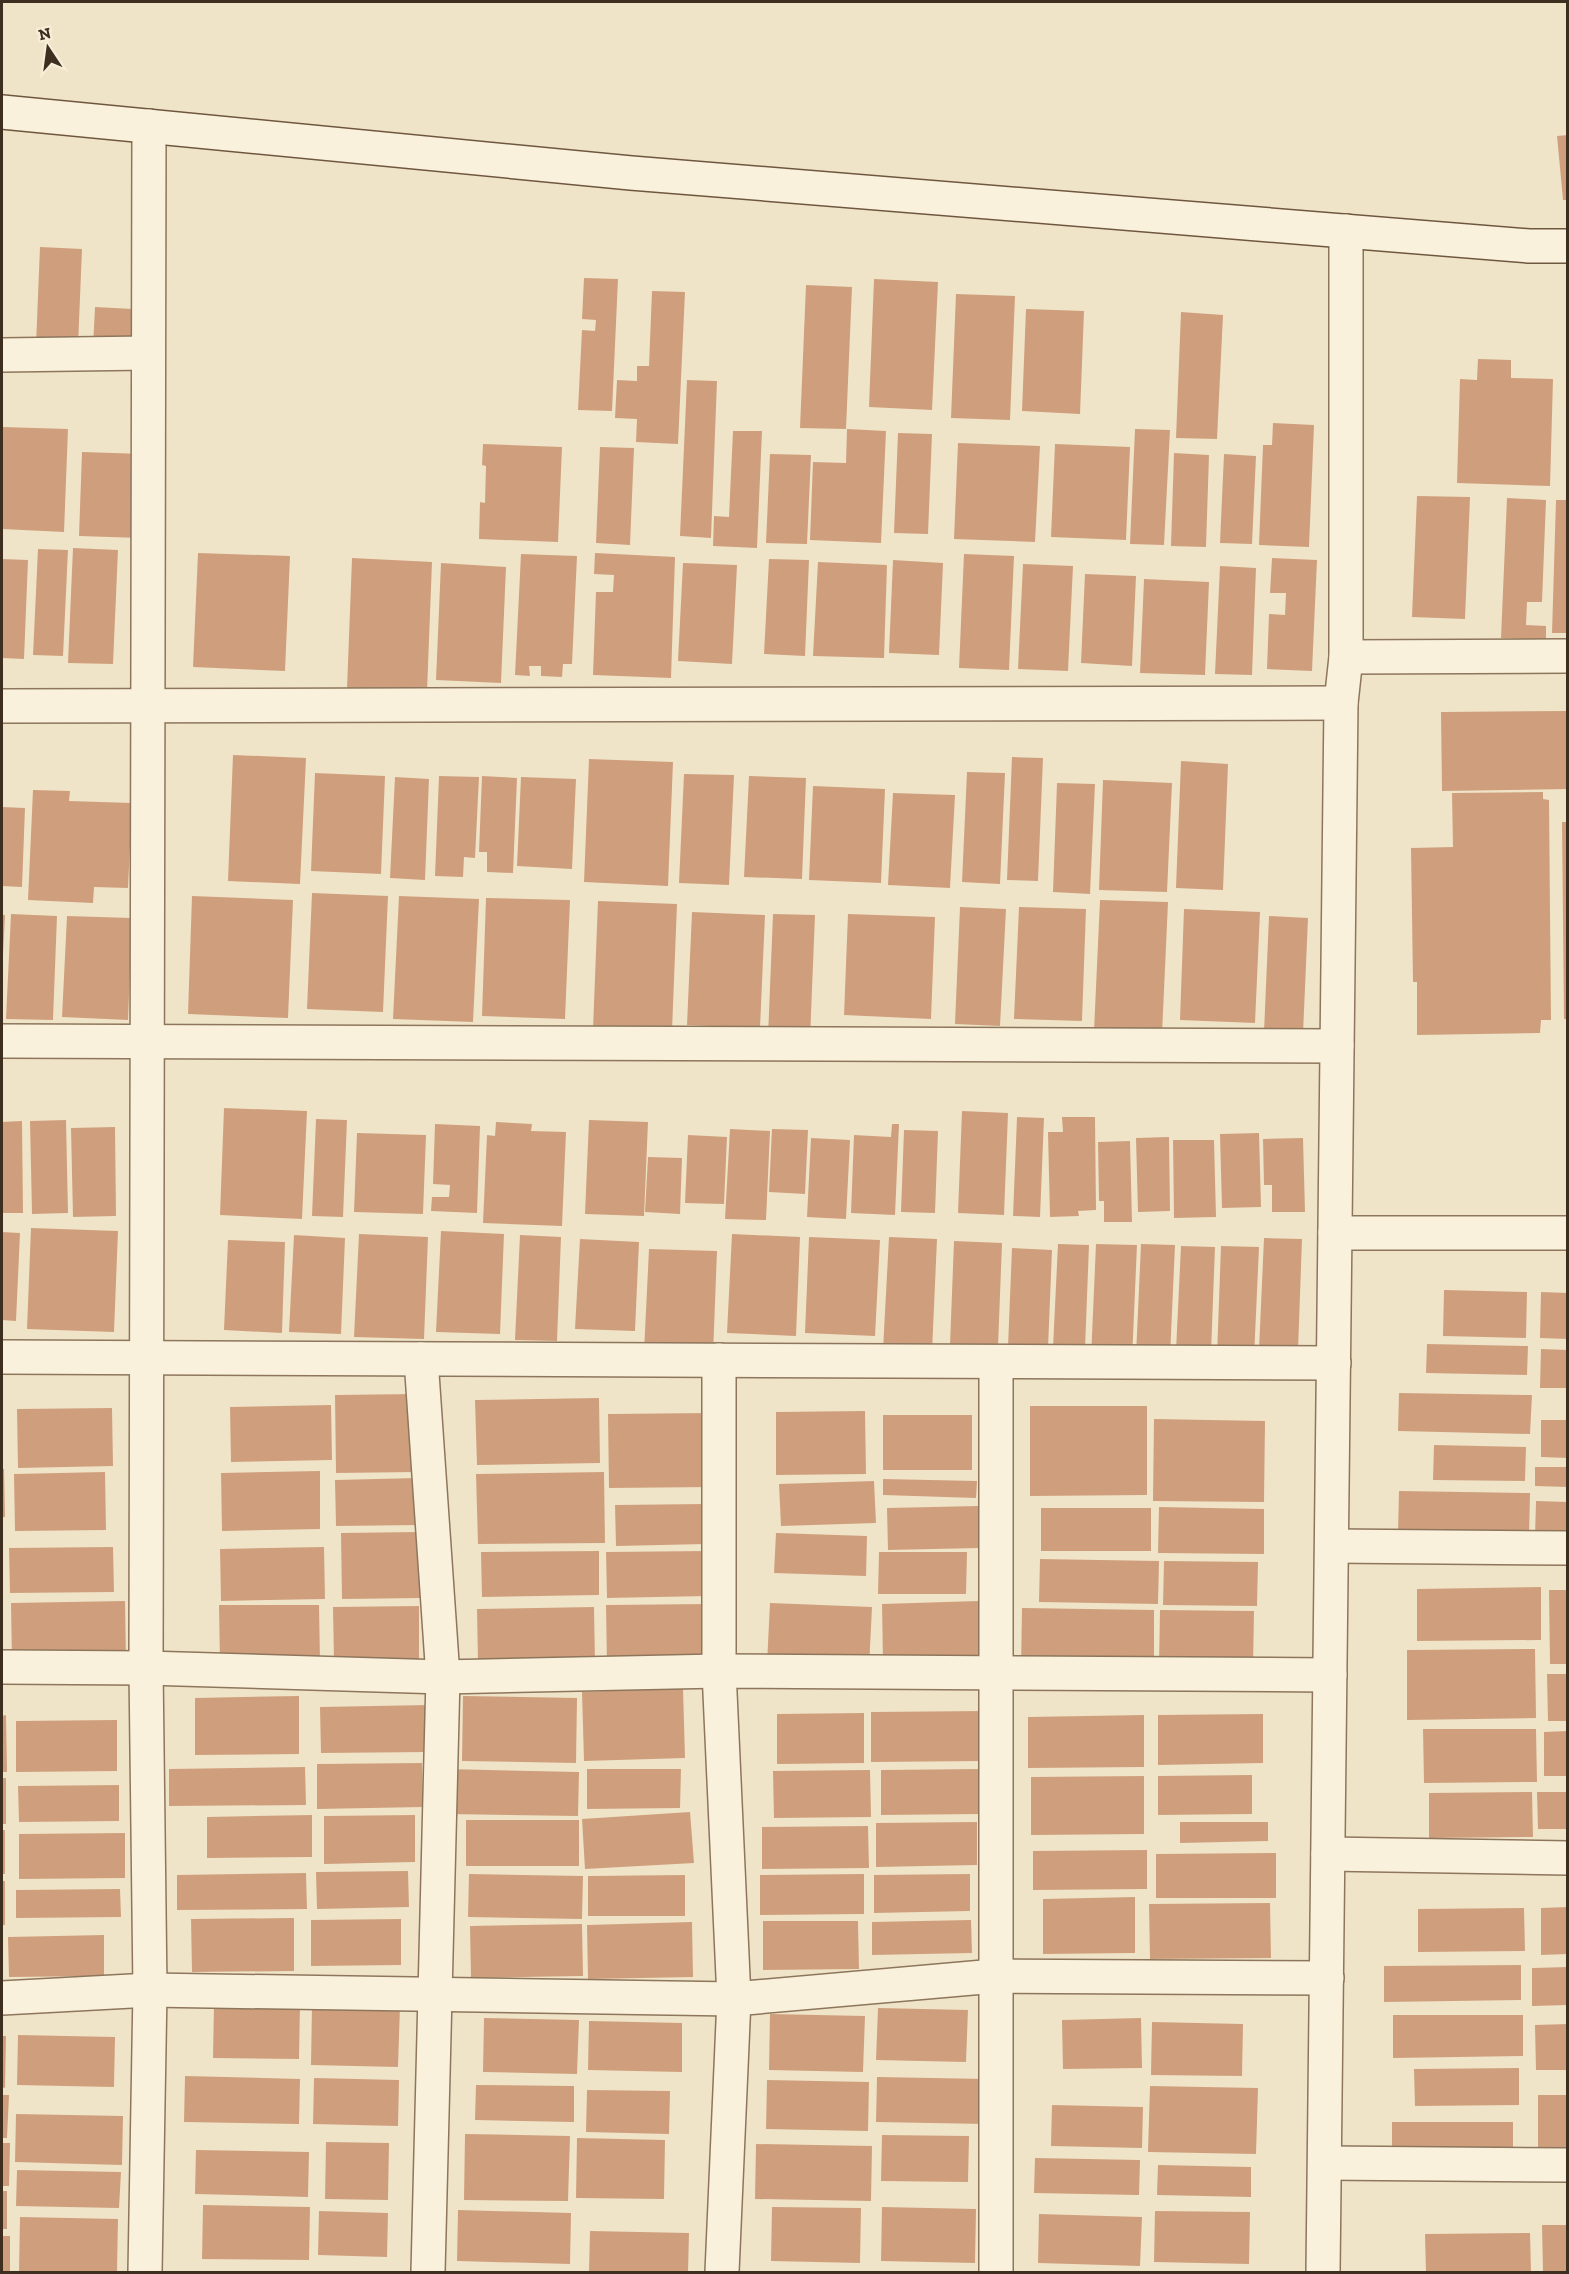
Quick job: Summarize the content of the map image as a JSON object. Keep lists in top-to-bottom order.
{
  "north": "top"
}
